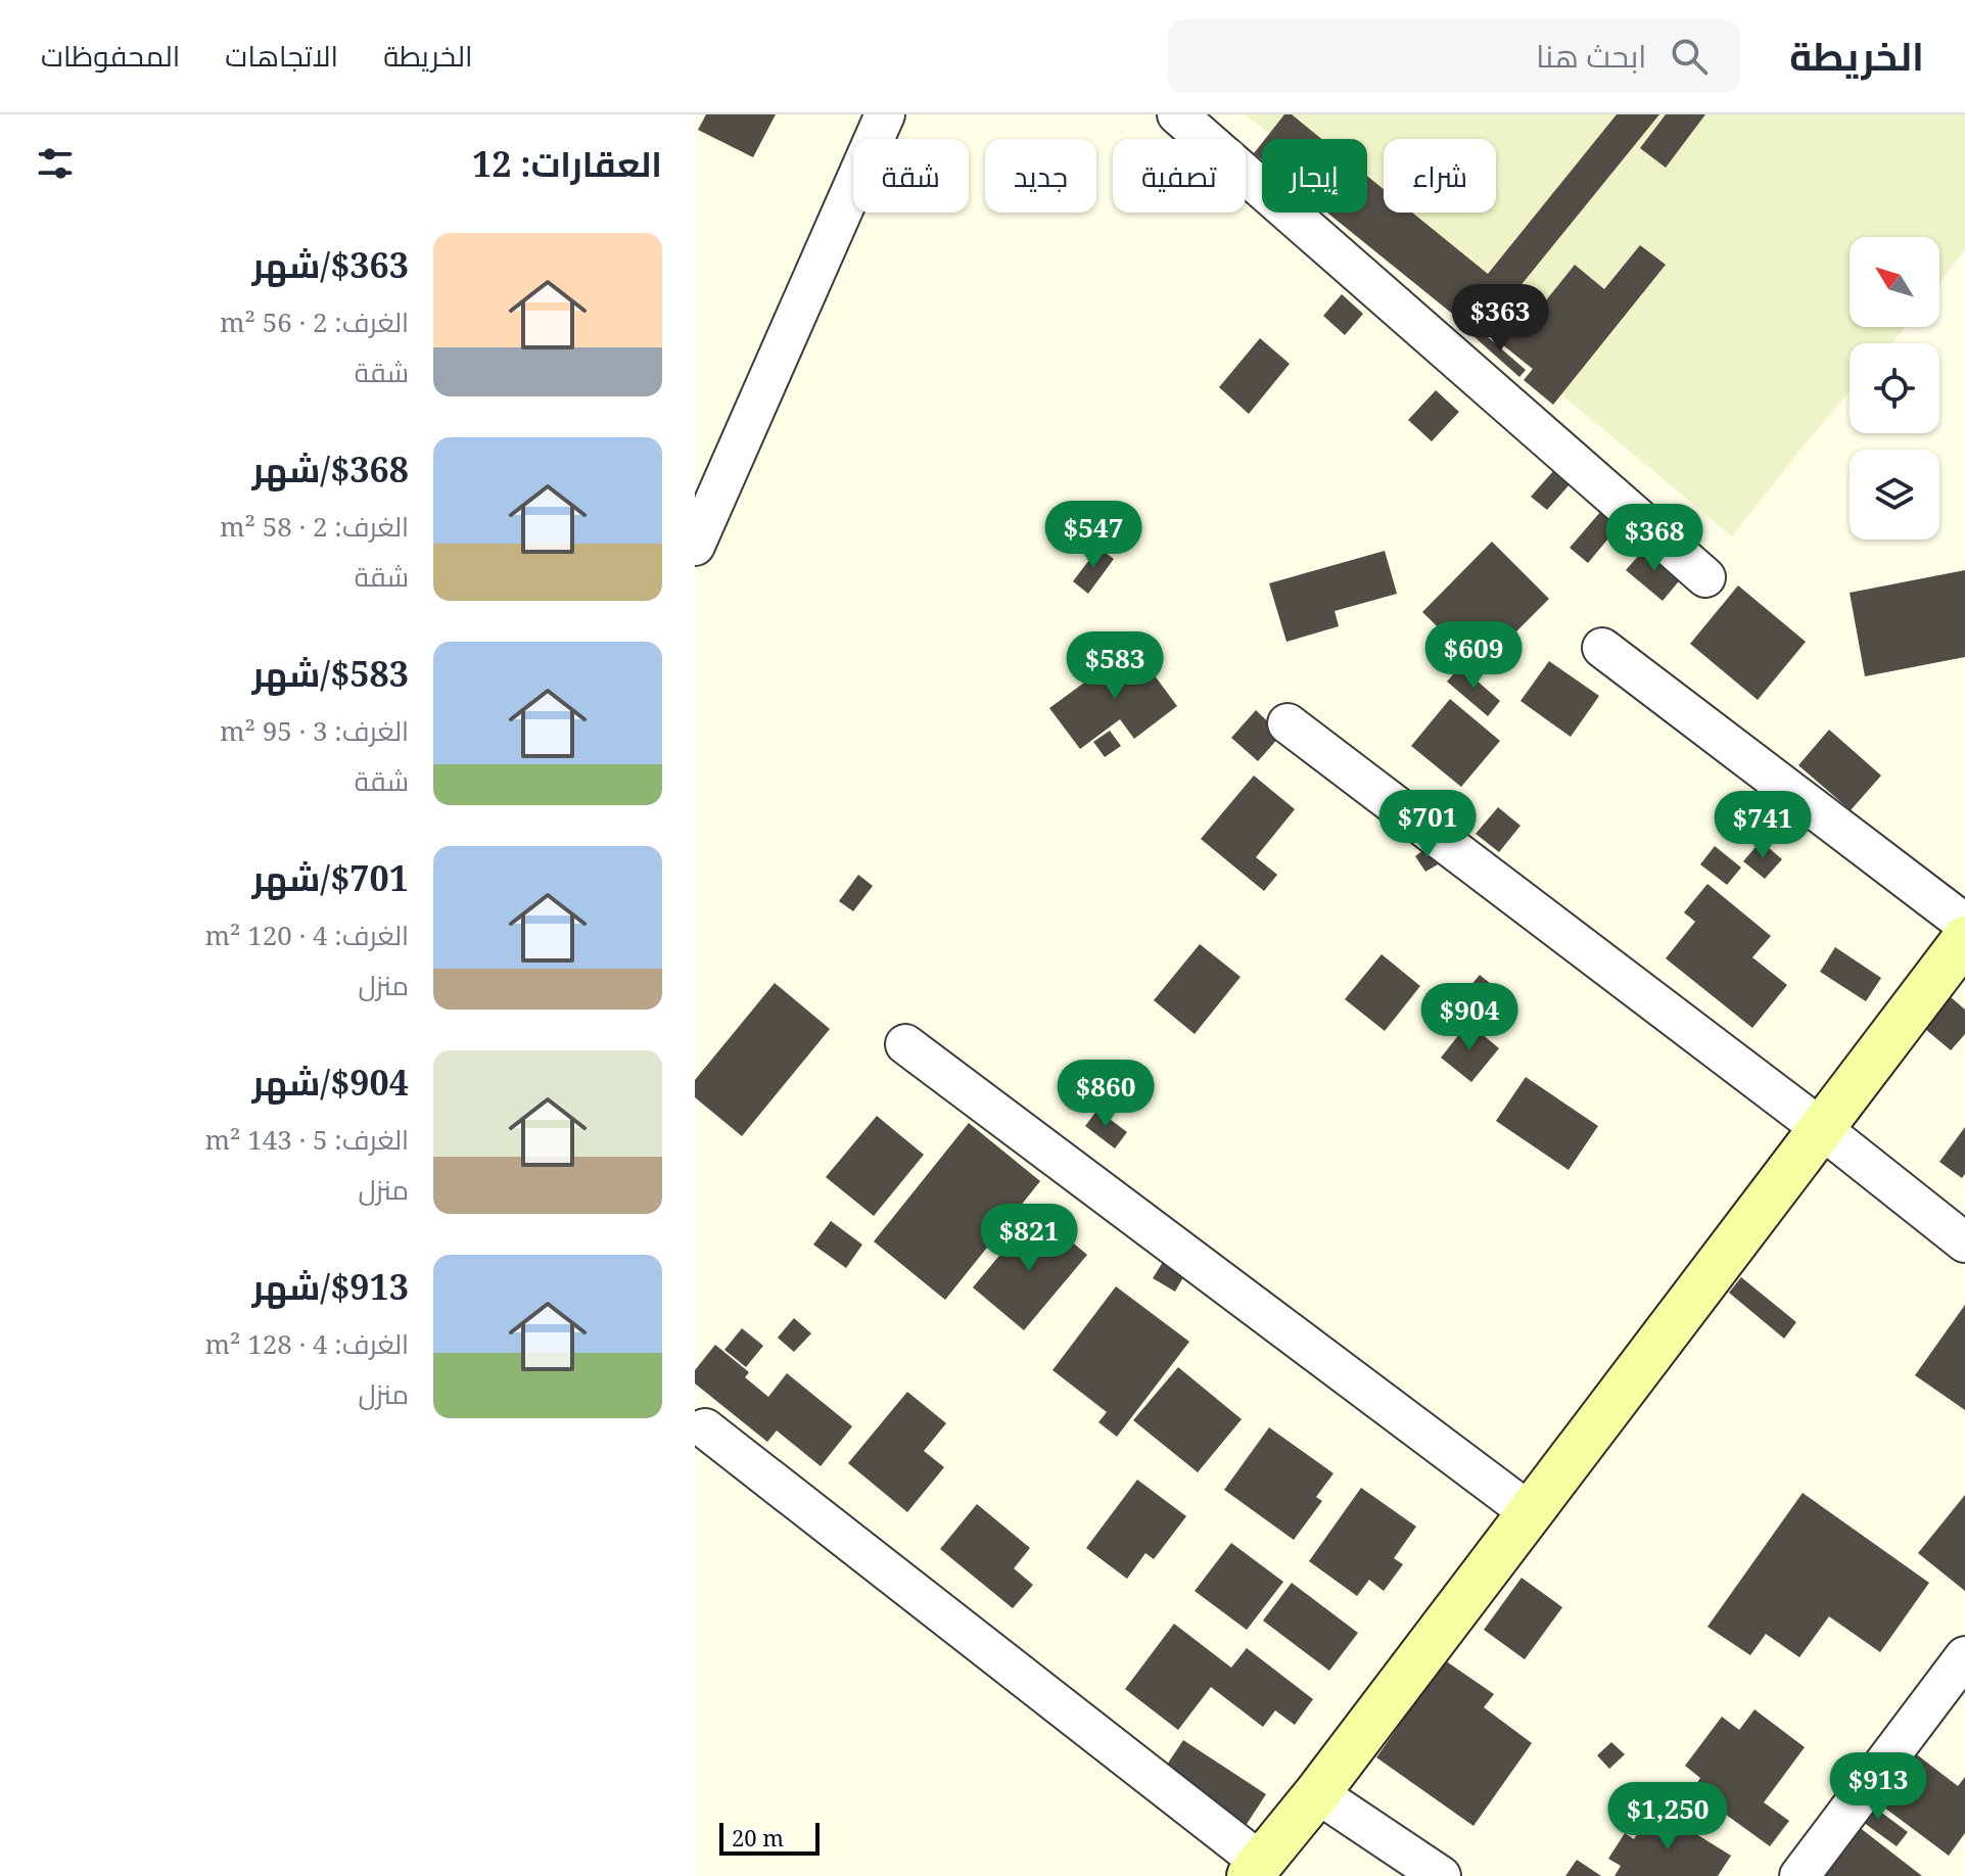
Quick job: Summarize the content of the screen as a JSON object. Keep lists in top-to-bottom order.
{
  "scale_bar": "20 m",
  "north": "top left",
  "page": {
    "header": "الخريطة",
    "search": "ابحث هنا",
    "nav": ["الخريطة", "الاتجاهات", "المحفوظات"],
    "heading": "العقارات: 12",
    "chip": [
      "شراء",
      "إيجار",
      "تصفية",
      "جديد",
      "شقة"
    ],
    "list": [
      {
        "name": "$363/شهر",
        "note": "الغرف: 2 · 56 m² · شقة"
      },
      {
        "name": "$368/شهر",
        "note": "الغرف: 2 · 58 m² · شقة"
      },
      {
        "name": "$583/شهر",
        "note": "الغرف: 3 · 95 m² · شقة"
      },
      {
        "name": "$701/شهر",
        "note": "الغرف: 4 · 120 m² · منزل"
      },
      {
        "name": "$904/شهر",
        "note": "الغرف: 5 · 143 m² · منزل"
      },
      {
        "name": "$913/شهر",
        "note": "الغرف: 4 · 128 m² · منزل"
      }
    ],
    "price": [
      "$363",
      "$547",
      "$368",
      "$609",
      "$583",
      "$701",
      "$741",
      "$904",
      "$860",
      "$821",
      "$913",
      "$1,250"
    ],
    "scale": "20 m"
  }
}
